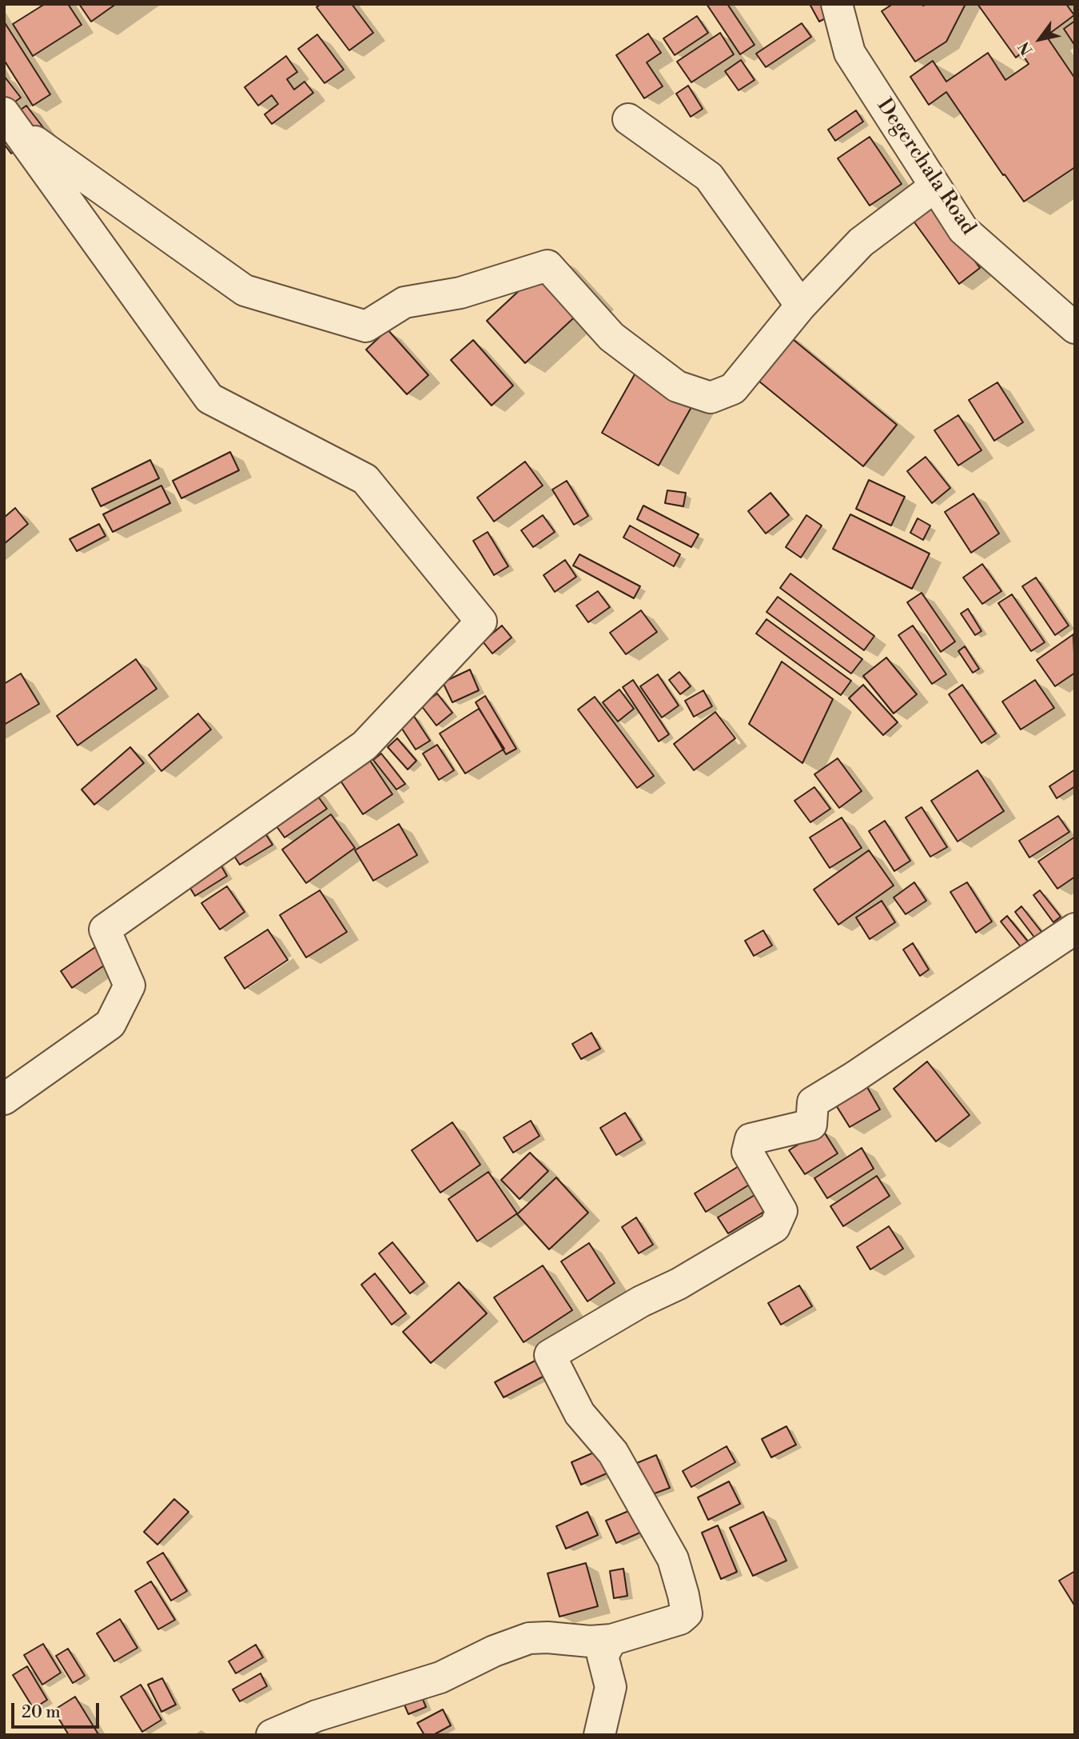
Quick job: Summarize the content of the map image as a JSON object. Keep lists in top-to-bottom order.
{
  "streets": {
    "street": ["Degerchala Road"]
  },
  "scale_bar": "20 m",
  "north": "bottom left"
}
